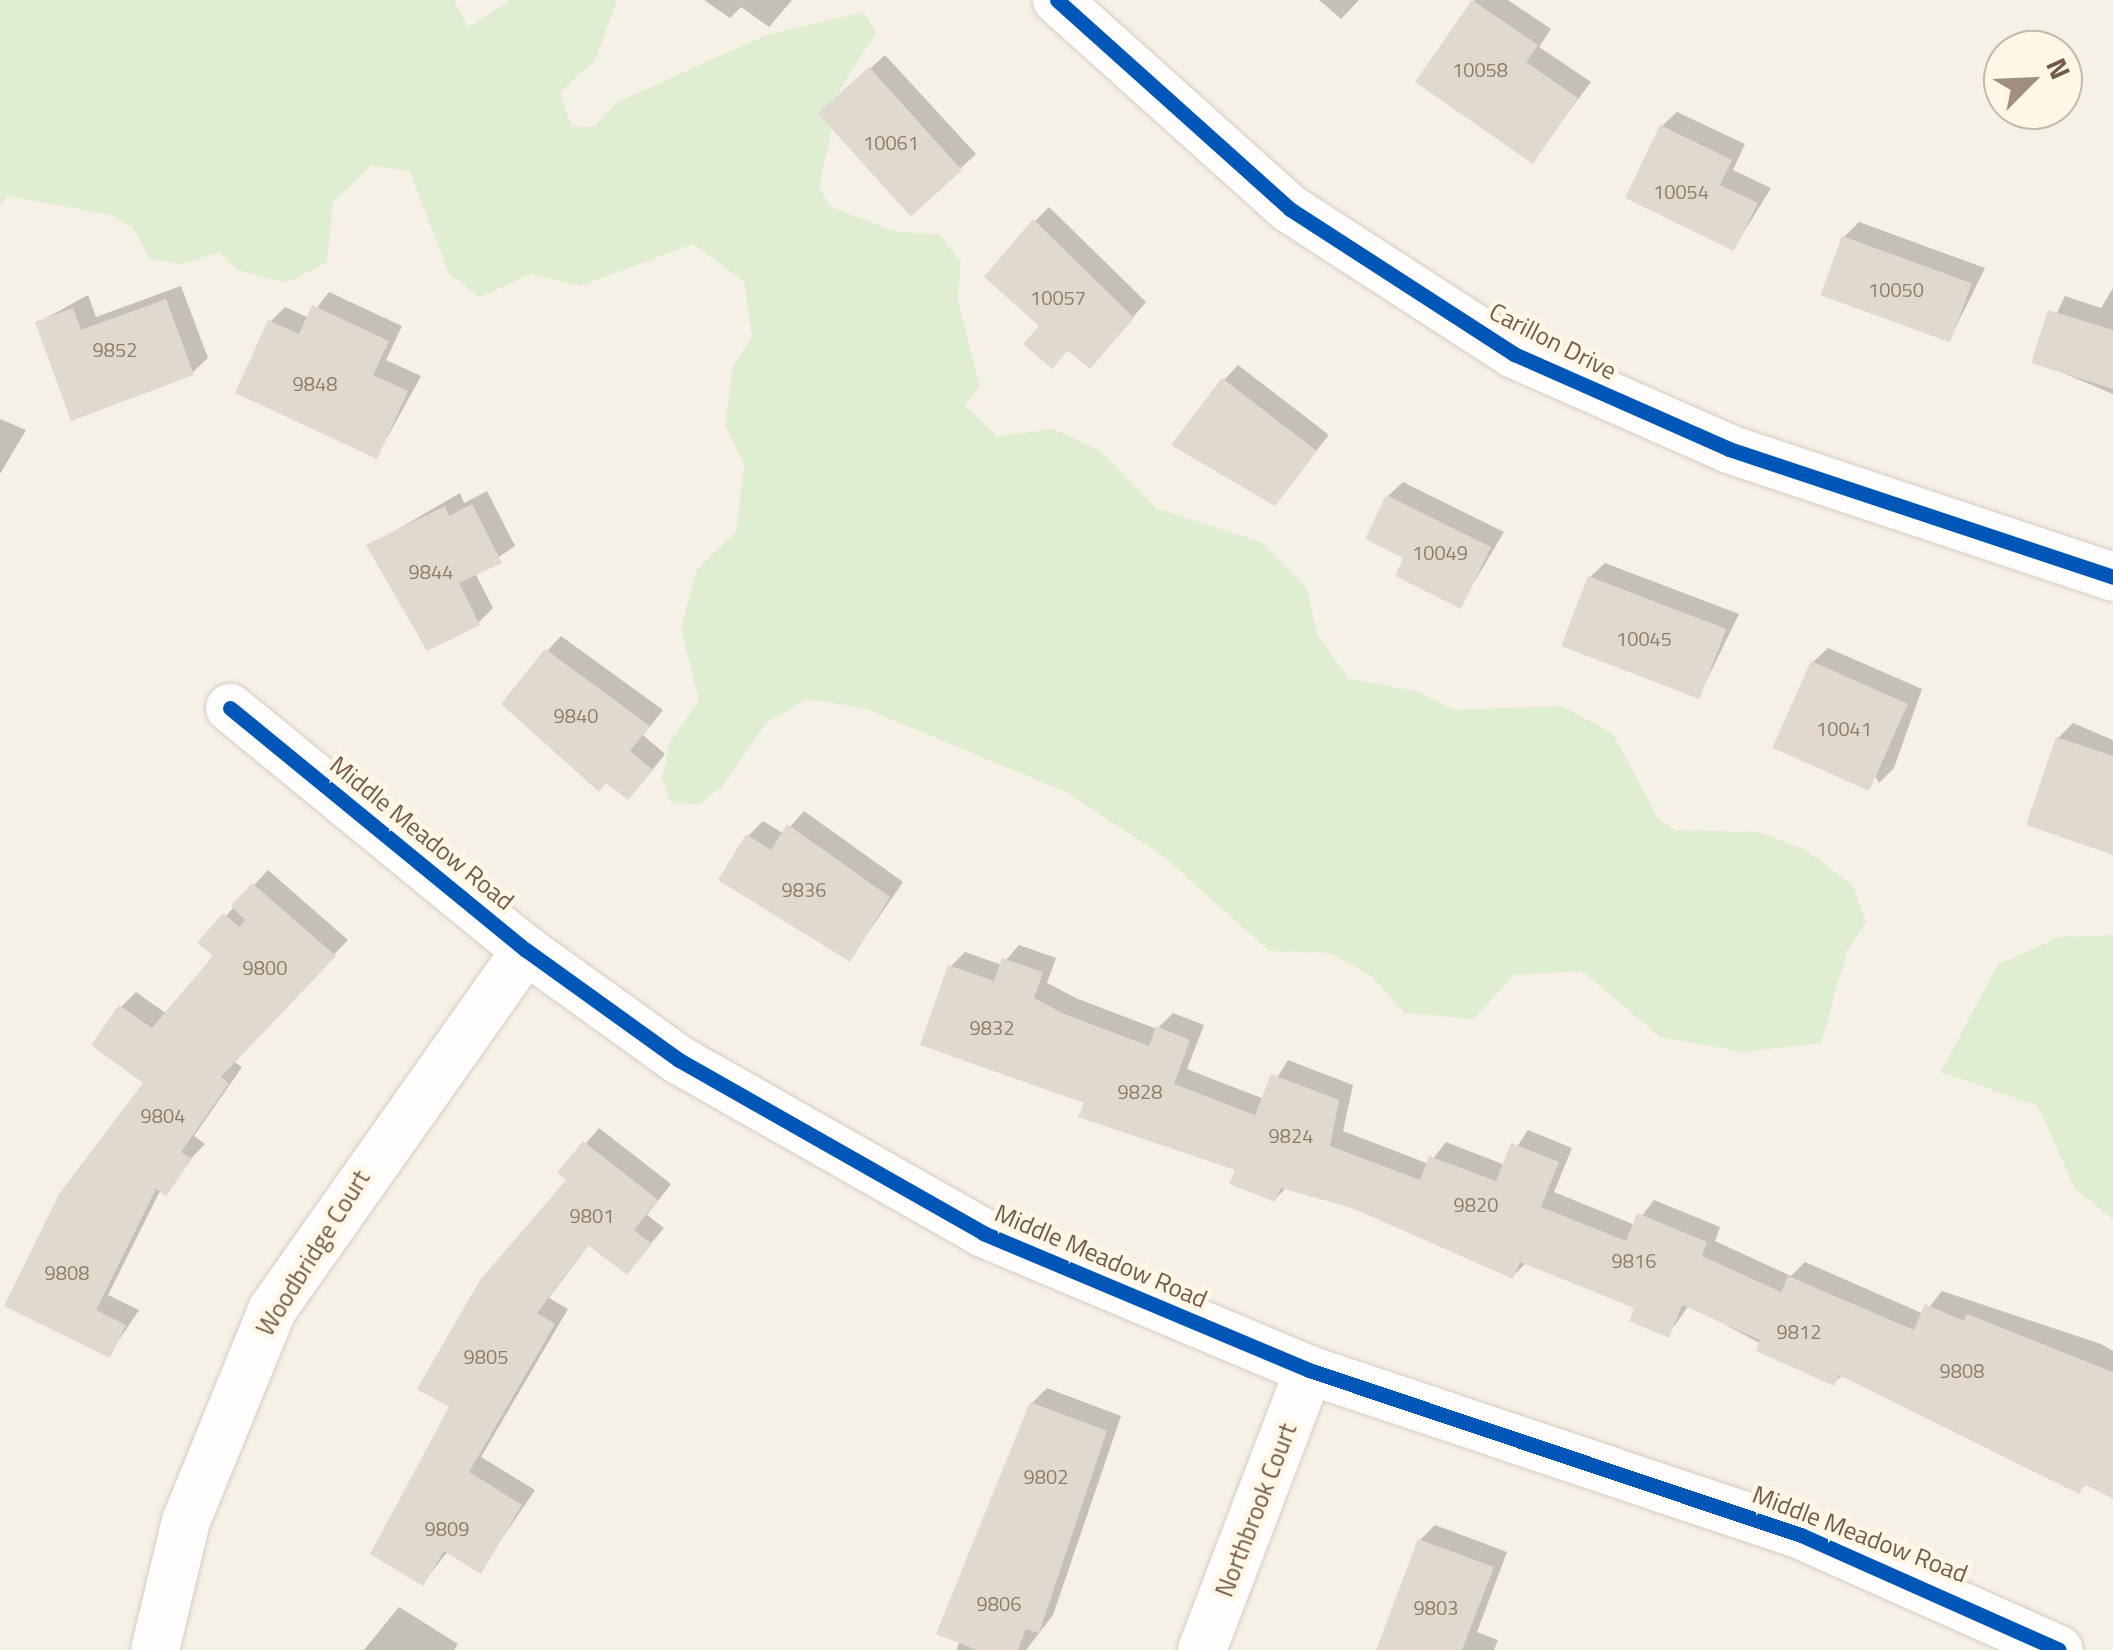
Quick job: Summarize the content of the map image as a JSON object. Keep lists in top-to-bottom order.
{
  "streets": {
    "street": [
      "Carillon Drive",
      "Middle Meadow Road",
      "Woodbridge Court",
      "Northbrook Court"
    ]
  },
  "crossings": [
    ["Middle Meadow Road", "Woodbridge Court"],
    ["Middle Meadow Road", "Northbrook Court"]
  ],
  "house_numbers": [
    "10058",
    "10061",
    "10054",
    "10050",
    "10057",
    "9852",
    "9848",
    "10049",
    "9844",
    "10045",
    "9840",
    "10041",
    "9836",
    "9800",
    "9832",
    "9828",
    "9804",
    "9824",
    "9820",
    "9801",
    "9816",
    "9808",
    "9812",
    "9805",
    "9808",
    "9802",
    "9809",
    "9806",
    "9803"
  ],
  "north": "top right"
}
